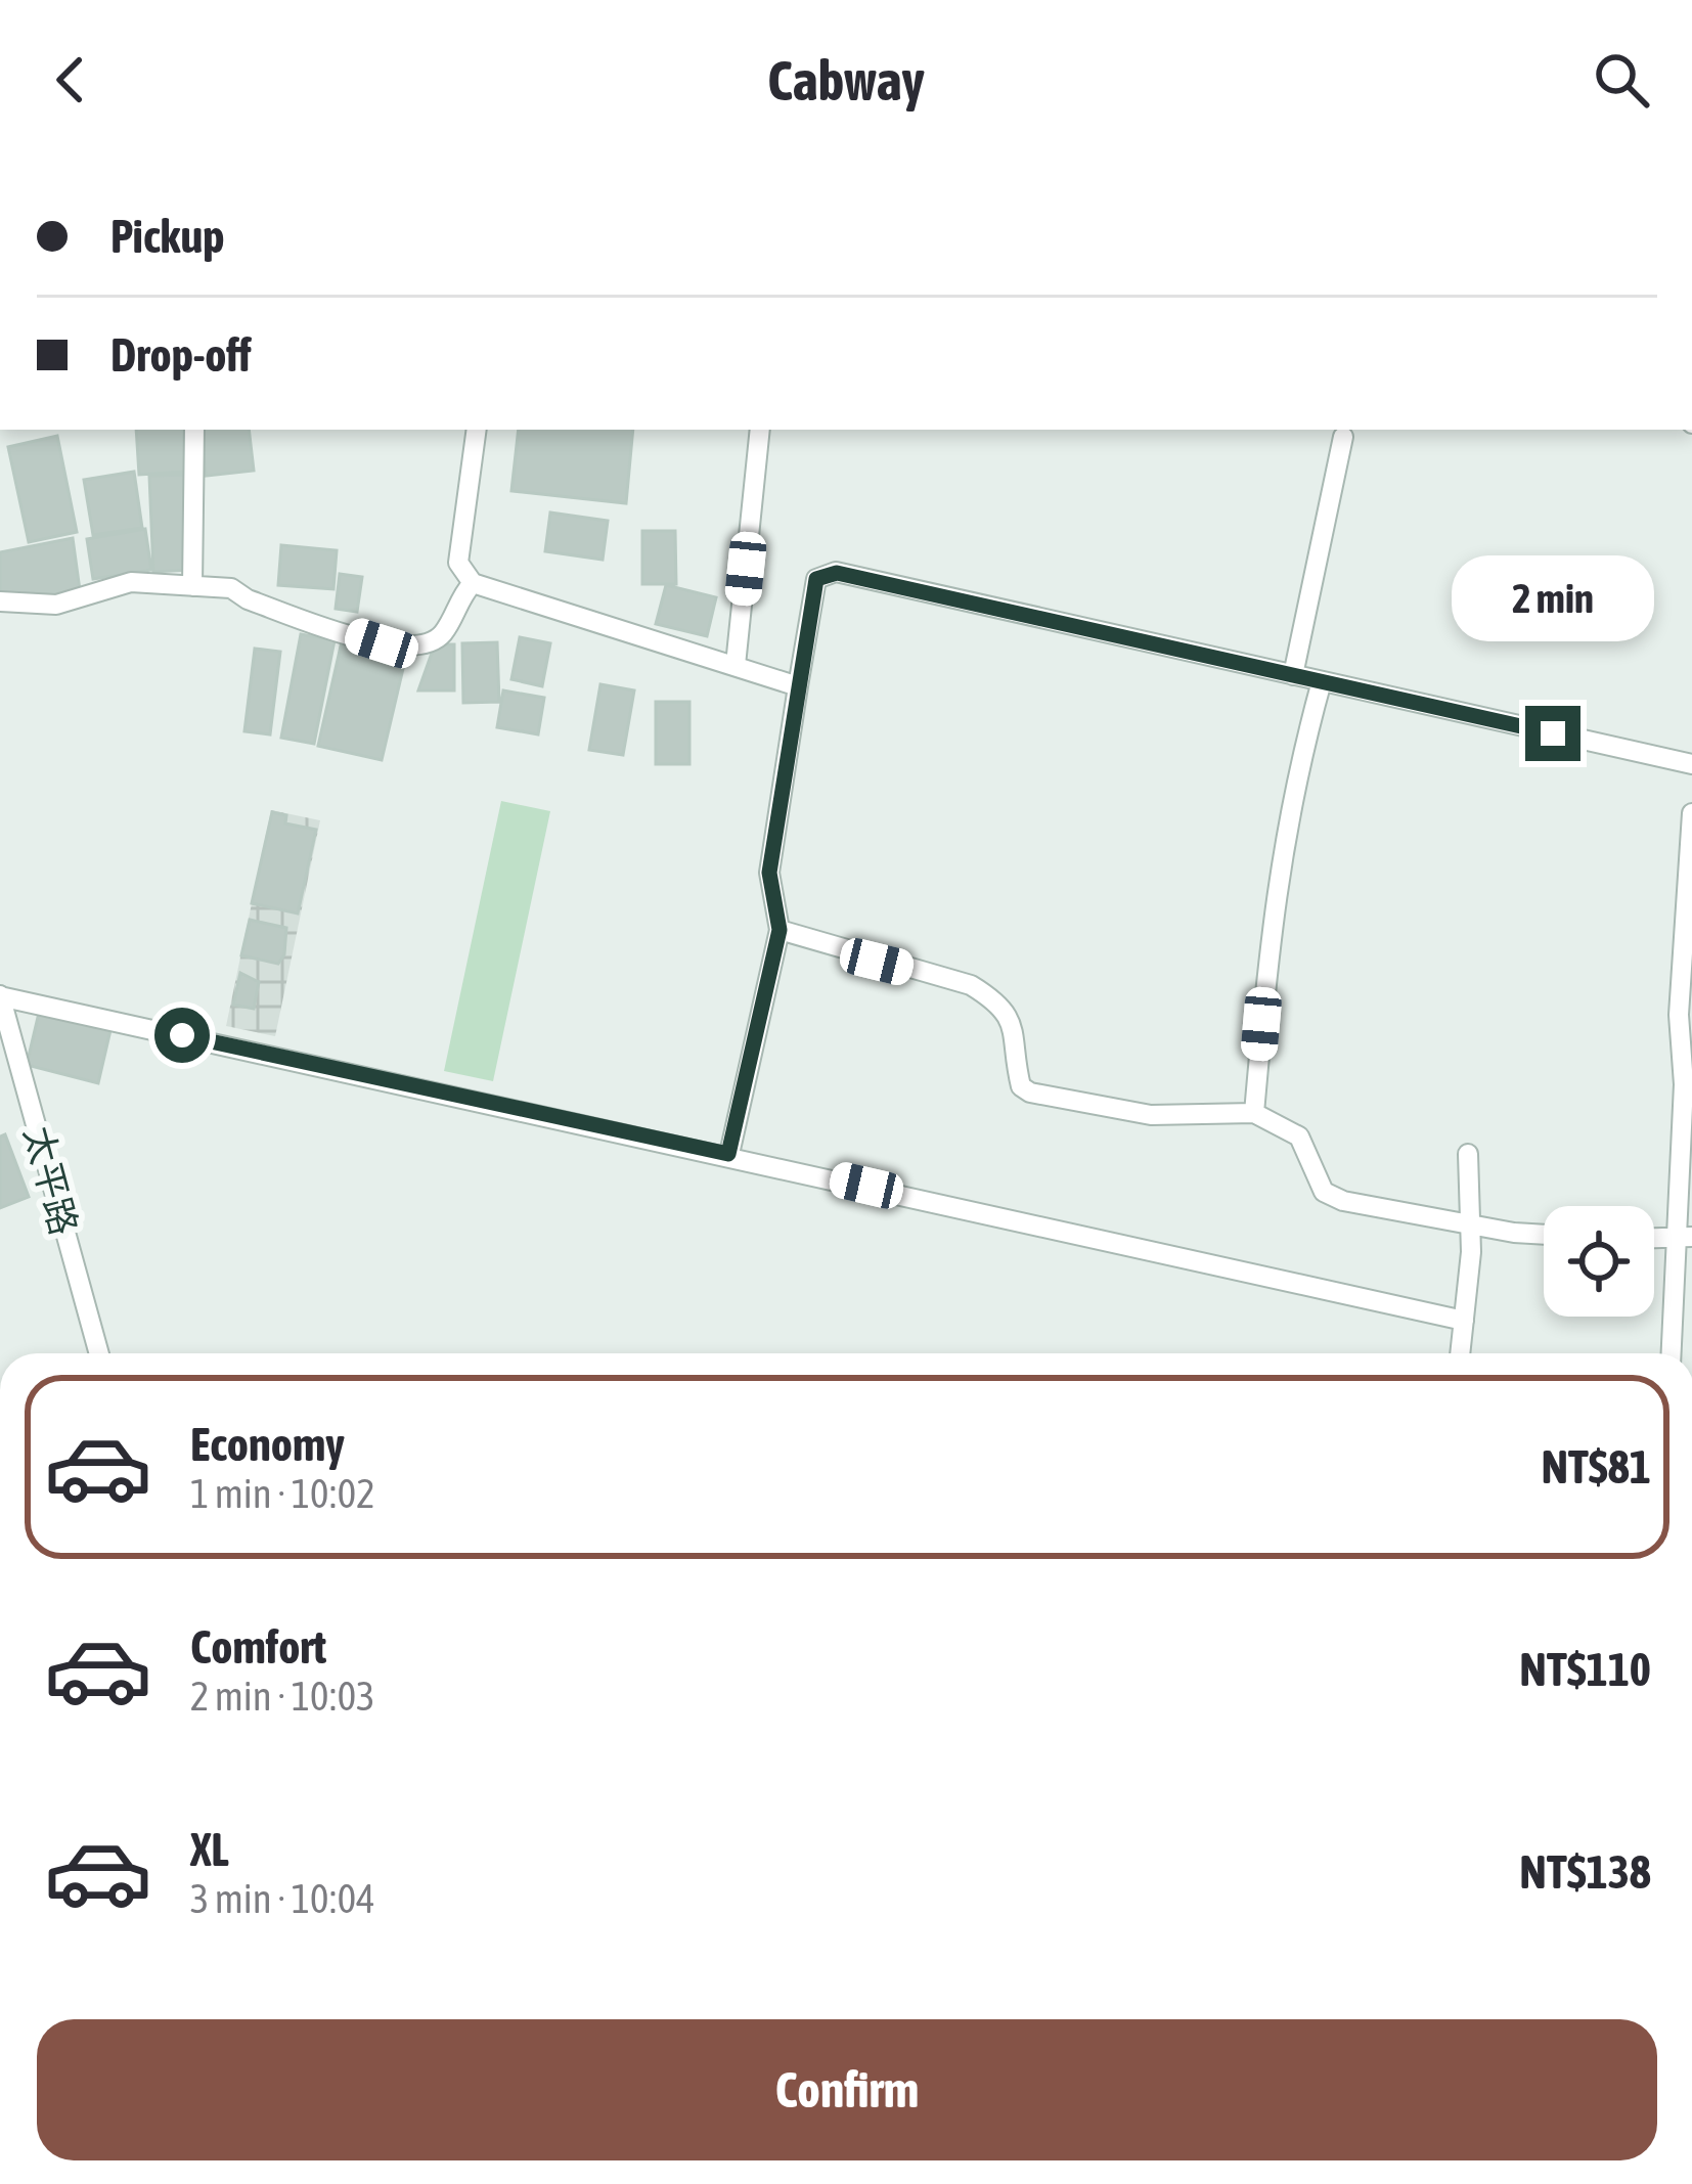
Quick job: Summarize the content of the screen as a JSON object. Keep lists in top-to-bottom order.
{
  "streets": {
    "street": ["太平路"]
  },
  "page": {
    "header": "Cabway",
    "banner": ["Pickup", "Drop-off"],
    "bubble": "2 min",
    "list": [
      {
        "name": "Economy",
        "note": "1 min · 10:02",
        "value": "NT$81"
      },
      {
        "name": "Comfort",
        "note": "2 min · 10:03",
        "value": "NT$110"
      },
      {
        "name": "XL",
        "note": "3 min · 10:04",
        "value": "NT$138"
      }
    ],
    "buttons": "Confirm"
  }
}
